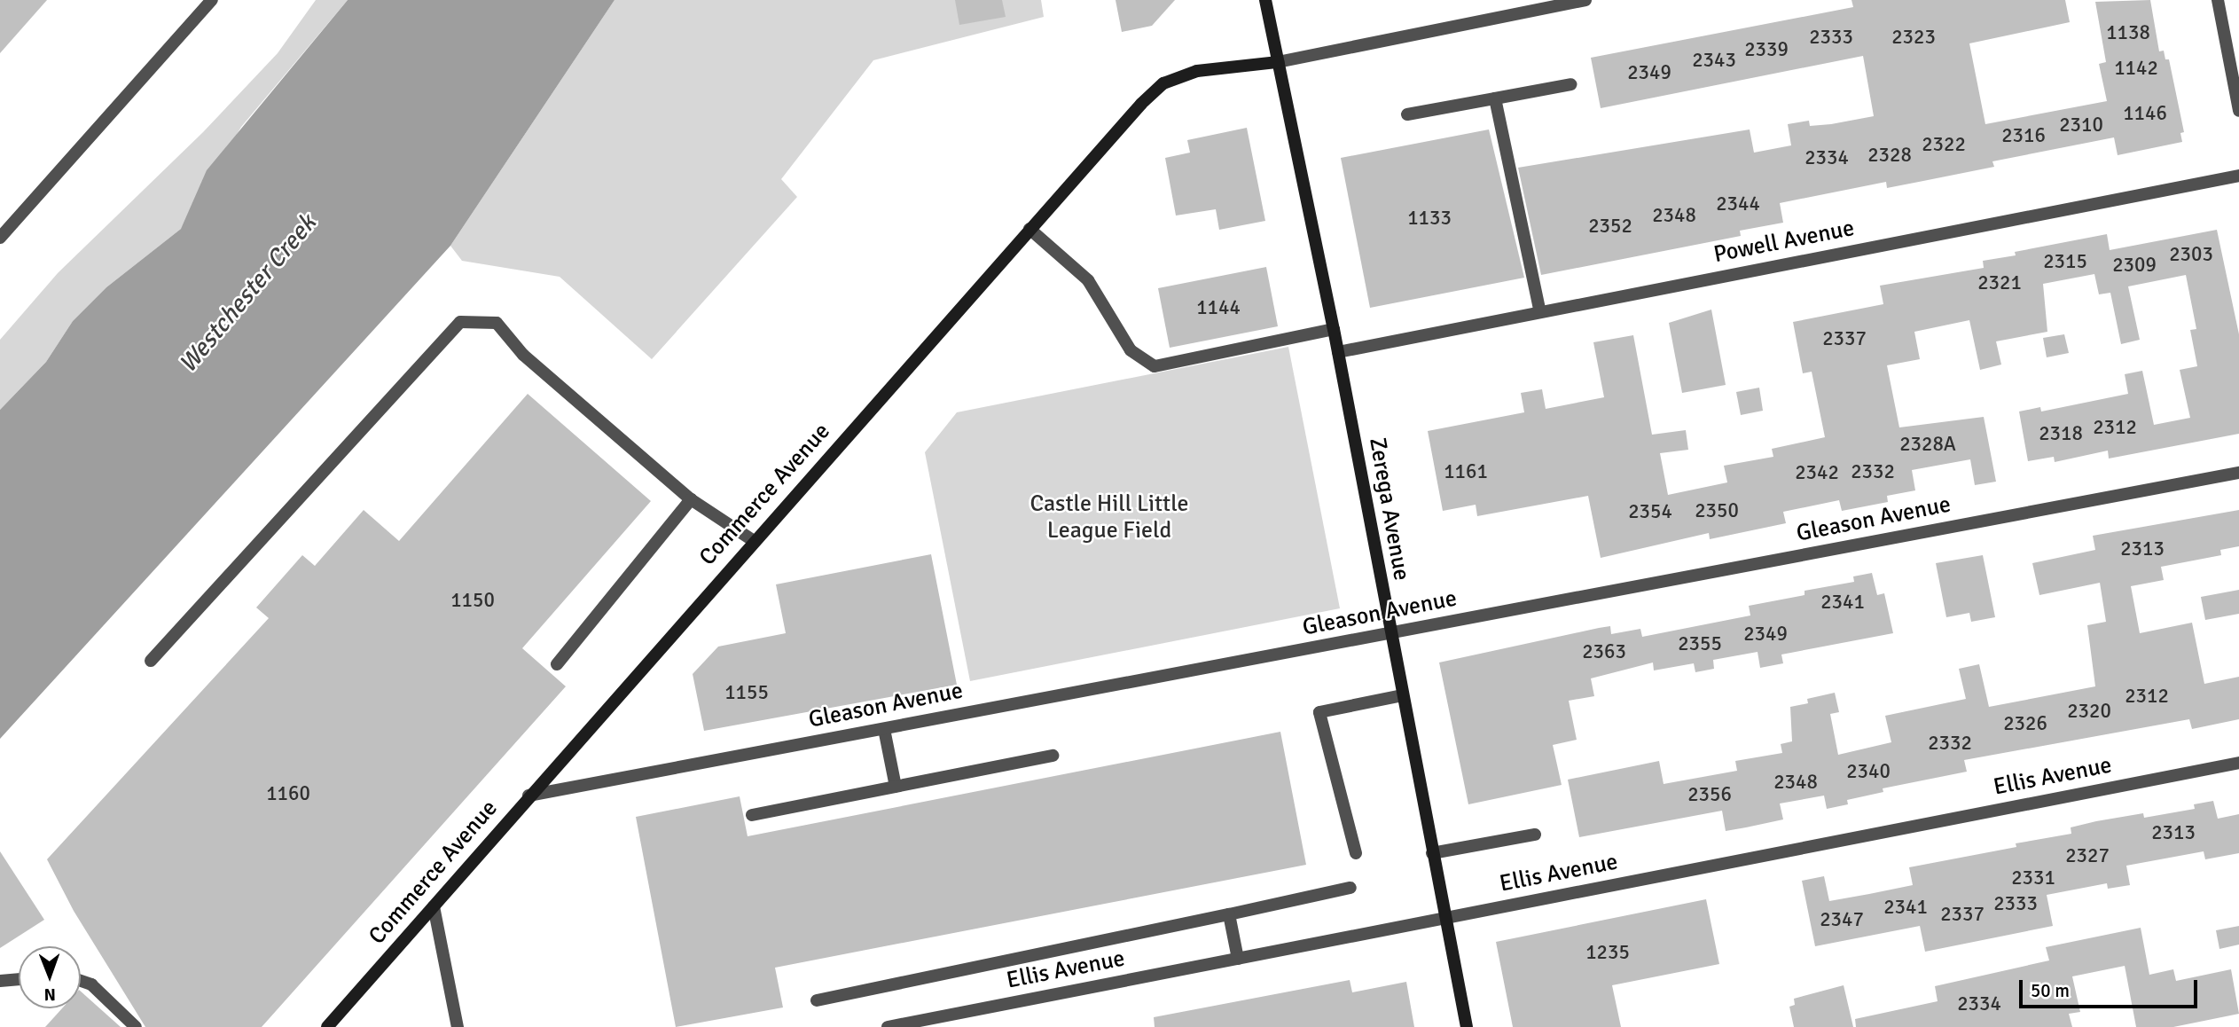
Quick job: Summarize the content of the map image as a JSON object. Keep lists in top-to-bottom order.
{
  "streets": {
    "main road": ["Commerce Avenue", "Zerega Avenue"],
    "street": ["Powell Avenue", "Gleason Avenue", "Ellis Avenue"]
  },
  "crossings": [
    ["Powell Avenue", "Zerega Avenue"],
    ["Commerce Avenue", "Zerega Avenue"],
    ["Commerce Avenue", "Gleason Avenue"],
    ["Zerega Avenue", "Gleason Avenue"],
    ["Zerega Avenue", "Ellis Avenue"]
  ],
  "water": ["Westchester Creek"],
  "parks": ["Castle Hill Little League Field"],
  "house_numbers": [
    "1138",
    "2333",
    "2323",
    "2339",
    "2343",
    "1142",
    "2349",
    "1146",
    "2310",
    "2316",
    "2322",
    "2328",
    "2334",
    "2344",
    "2348",
    "1133",
    "2352",
    "2303",
    "2315",
    "2309",
    "2321",
    "1144",
    "2337",
    "2312",
    "2318",
    "2328A",
    "1161",
    "2332",
    "2342",
    "2350",
    "2354",
    "2313",
    "1150",
    "2341",
    "2349",
    "2355",
    "2363",
    "1155",
    "2312",
    "2320",
    "2326",
    "2332",
    "2340",
    "2348",
    "1160",
    "2356",
    "2313",
    "2327",
    "2331",
    "2333",
    "2341",
    "2337",
    "2347",
    "1235",
    "2334"
  ],
  "scale_bar": "50 m",
  "north": "bottom"
}
